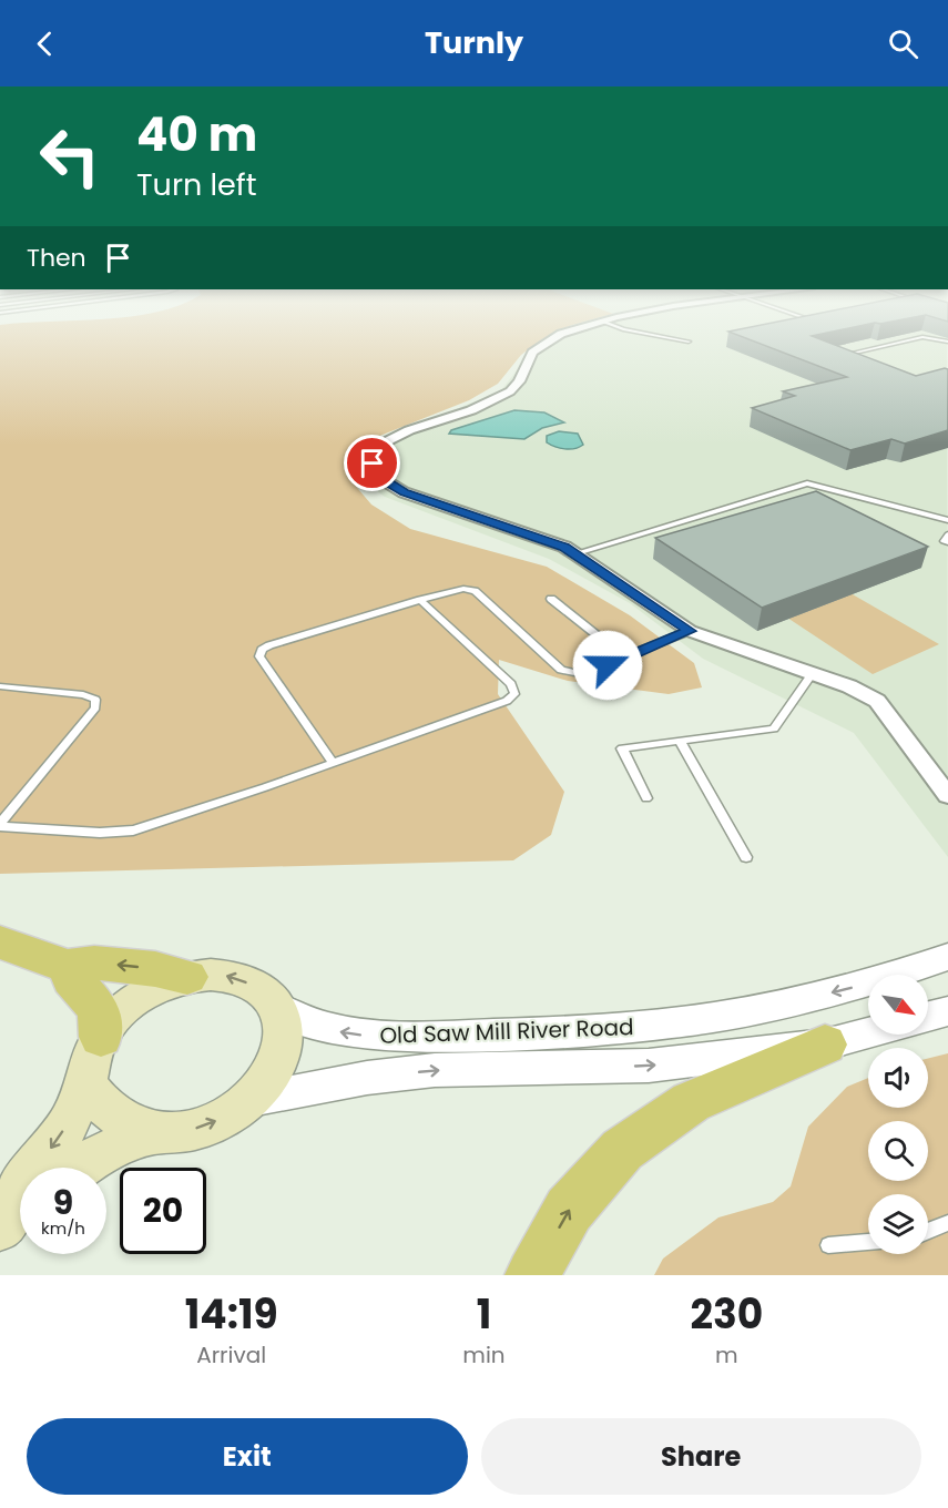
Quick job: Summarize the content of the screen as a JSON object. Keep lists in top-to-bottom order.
{
  "streets": {
    "main road": ["Old Saw Mill River Road"]
  },
  "north": "bottom right",
  "page": {
    "header": "Turnly",
    "turn": ["40 m", "Turn left"],
    "then": "Then",
    "speed": "9 km/h",
    "limit": "20",
    "eta": [
      "14:19",
      "Arrival",
      "1",
      "min",
      "230",
      "m"
    ],
    "buttons": ["Exit", "Share"]
  }
}
